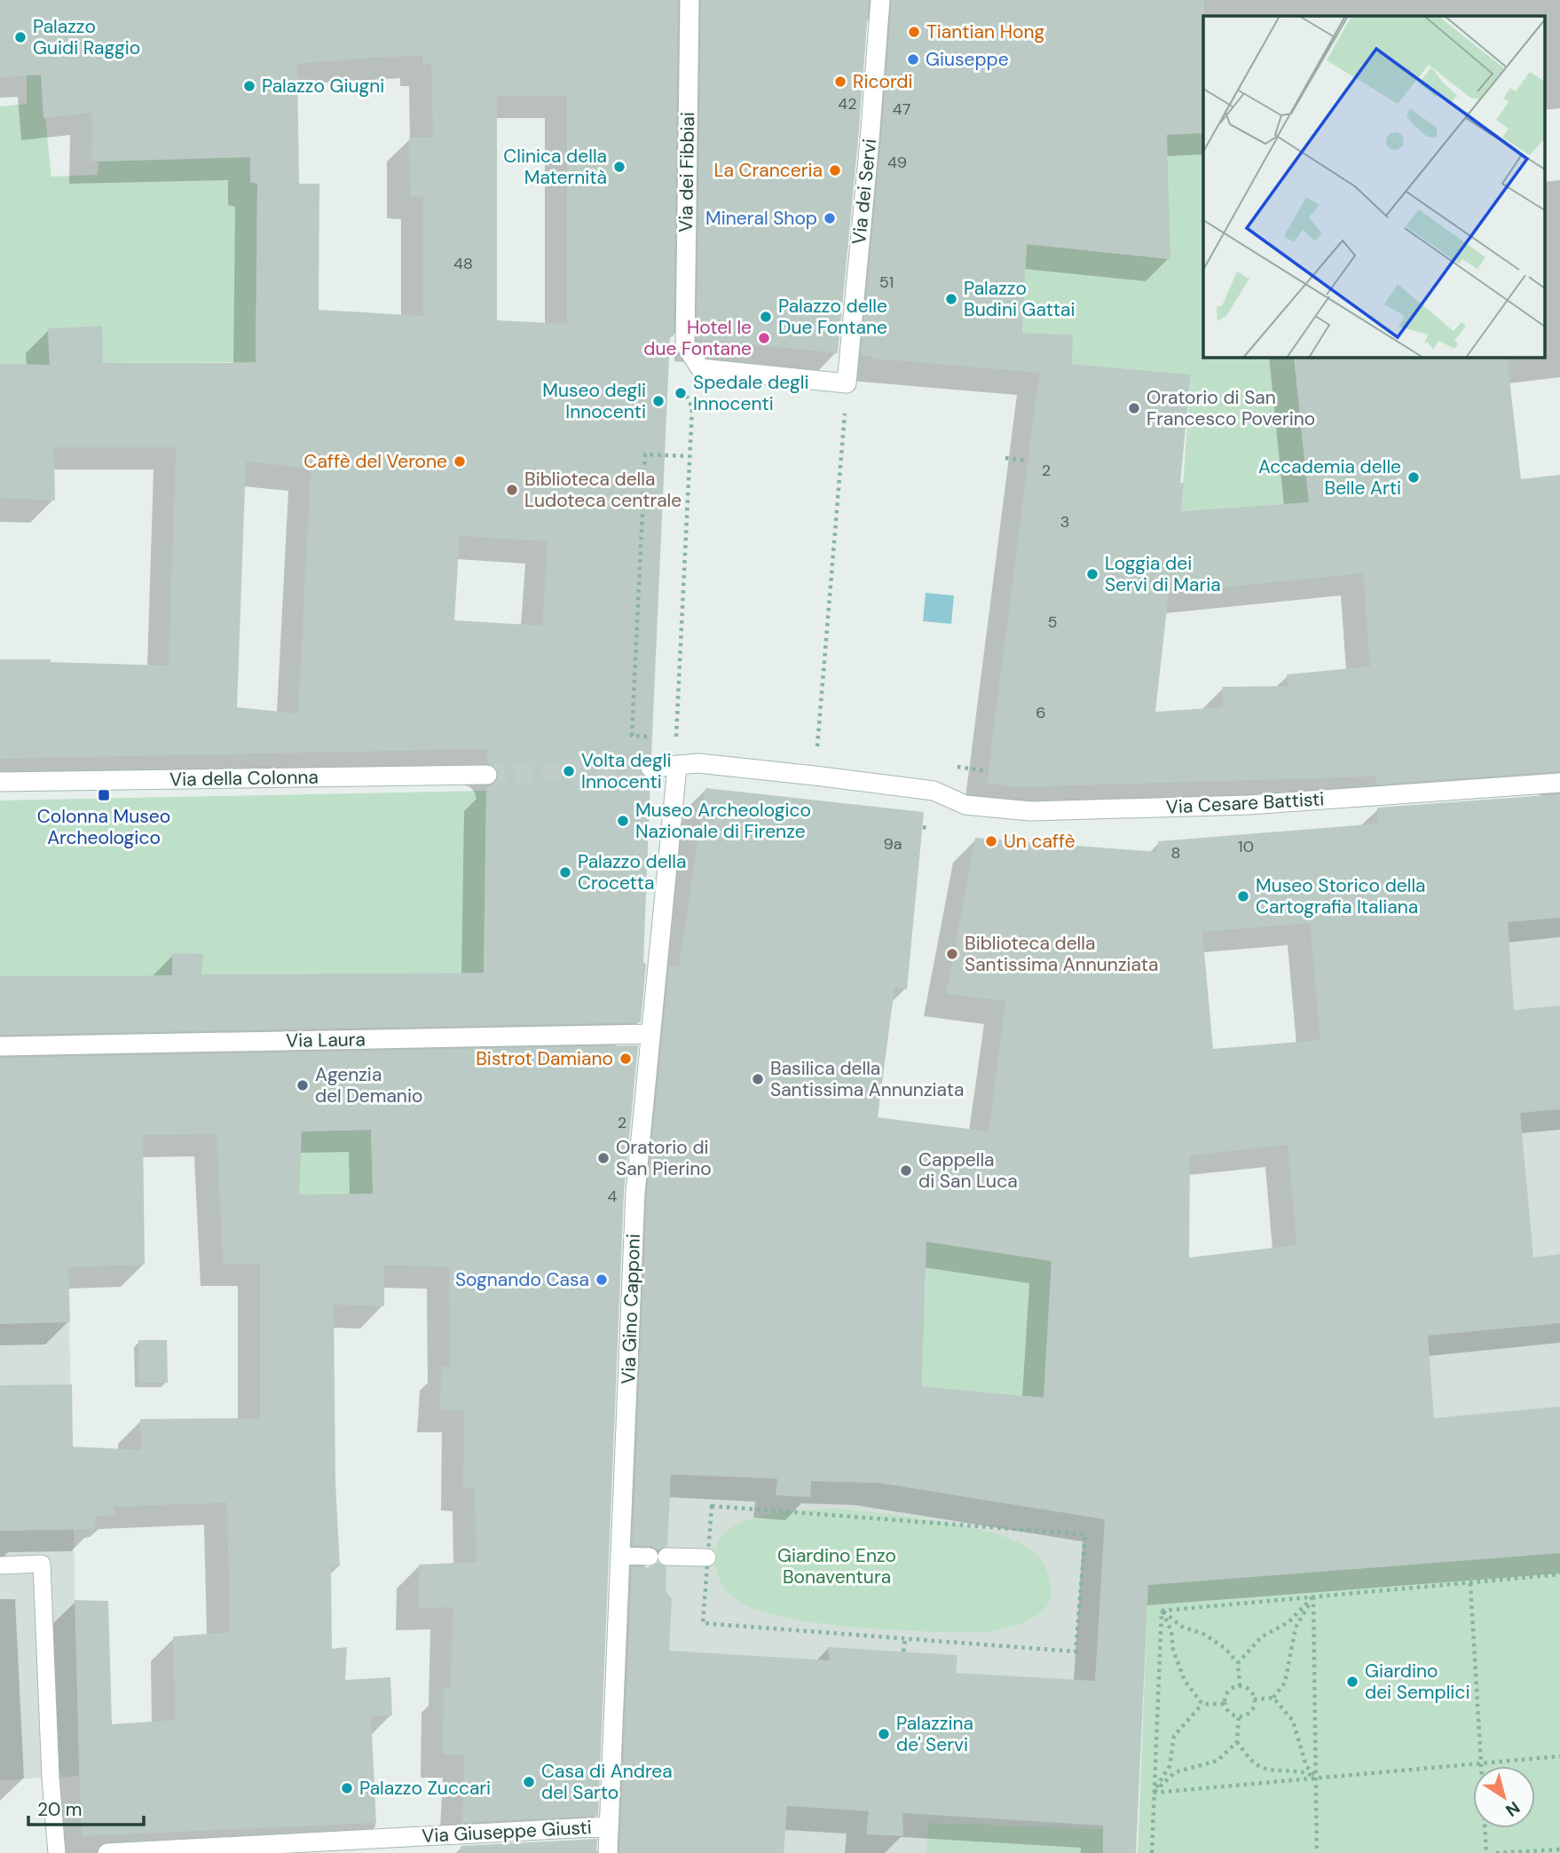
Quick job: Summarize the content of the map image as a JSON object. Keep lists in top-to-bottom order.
{
  "streets": {
    "street": [
      "Via dei Fibbiai",
      "Via dei Servi",
      "Via della Colonna",
      "Via Cesare Battisti",
      "Via Laura",
      "Via Gino Capponi",
      "Via Giuseppe Giusti"
    ]
  },
  "crossings": [
    ["Via dei Fibbiai", "Via dei Servi"],
    ["Via Cesare Battisti", "Via Gino Capponi"],
    ["Via Laura", "Via Gino Capponi"],
    ["Via Gino Capponi", "Via Giuseppe Giusti"]
  ],
  "parks": ["Giardino Enzo Bonaventura"],
  "places": {
    "other": [
      "Tiantian Hong",
      "Palazzo Guidi Raggio",
      "Giuseppe",
      "Ricordi",
      "Palazzo Giugni",
      "Clinica della Maternità",
      "La Cranceria",
      "Mineral Shop",
      "Palazzo Budini Gattai",
      "Palazzo delle Due Fontane",
      "Hotel le due Fontane",
      "Spedale degli Innocenti",
      "Museo degli Innocenti",
      "Oratorio di San Francesco Poverino",
      "Caffè del Verone",
      "Accademia delle Belle Arti",
      "Biblioteca della Ludoteca centrale",
      "Loggia dei Servi di Maria",
      "Volta degli Innocenti",
      "Museo Archeologico Nazionale di Firenze",
      "Un caffè",
      "Palazzo della Crocetta",
      "Museo Storico della Cartografia Italiana",
      "Biblioteca della Santissima Annunziata",
      "Bistrot Damiano",
      "Basilica della Santissima Annunziata",
      "Agenzia del Demanio",
      "Oratorio di San Pierino",
      "Cappella di San Luca",
      "Sognando Casa",
      "Giardino dei Semplici",
      "Palazzina de' Servi",
      "Casa di Andrea del Sarto",
      "Palazzo Zuccari"
    ],
    "transit": ["Colonna Museo Archeologico"]
  },
  "house_numbers": [
    "42",
    "47",
    "49",
    "48",
    "51",
    "2",
    "3",
    "5",
    "6",
    "9a",
    "10",
    "8",
    "2",
    "4"
  ],
  "scale_bar": "20 m",
  "north": "bottom right"
}
